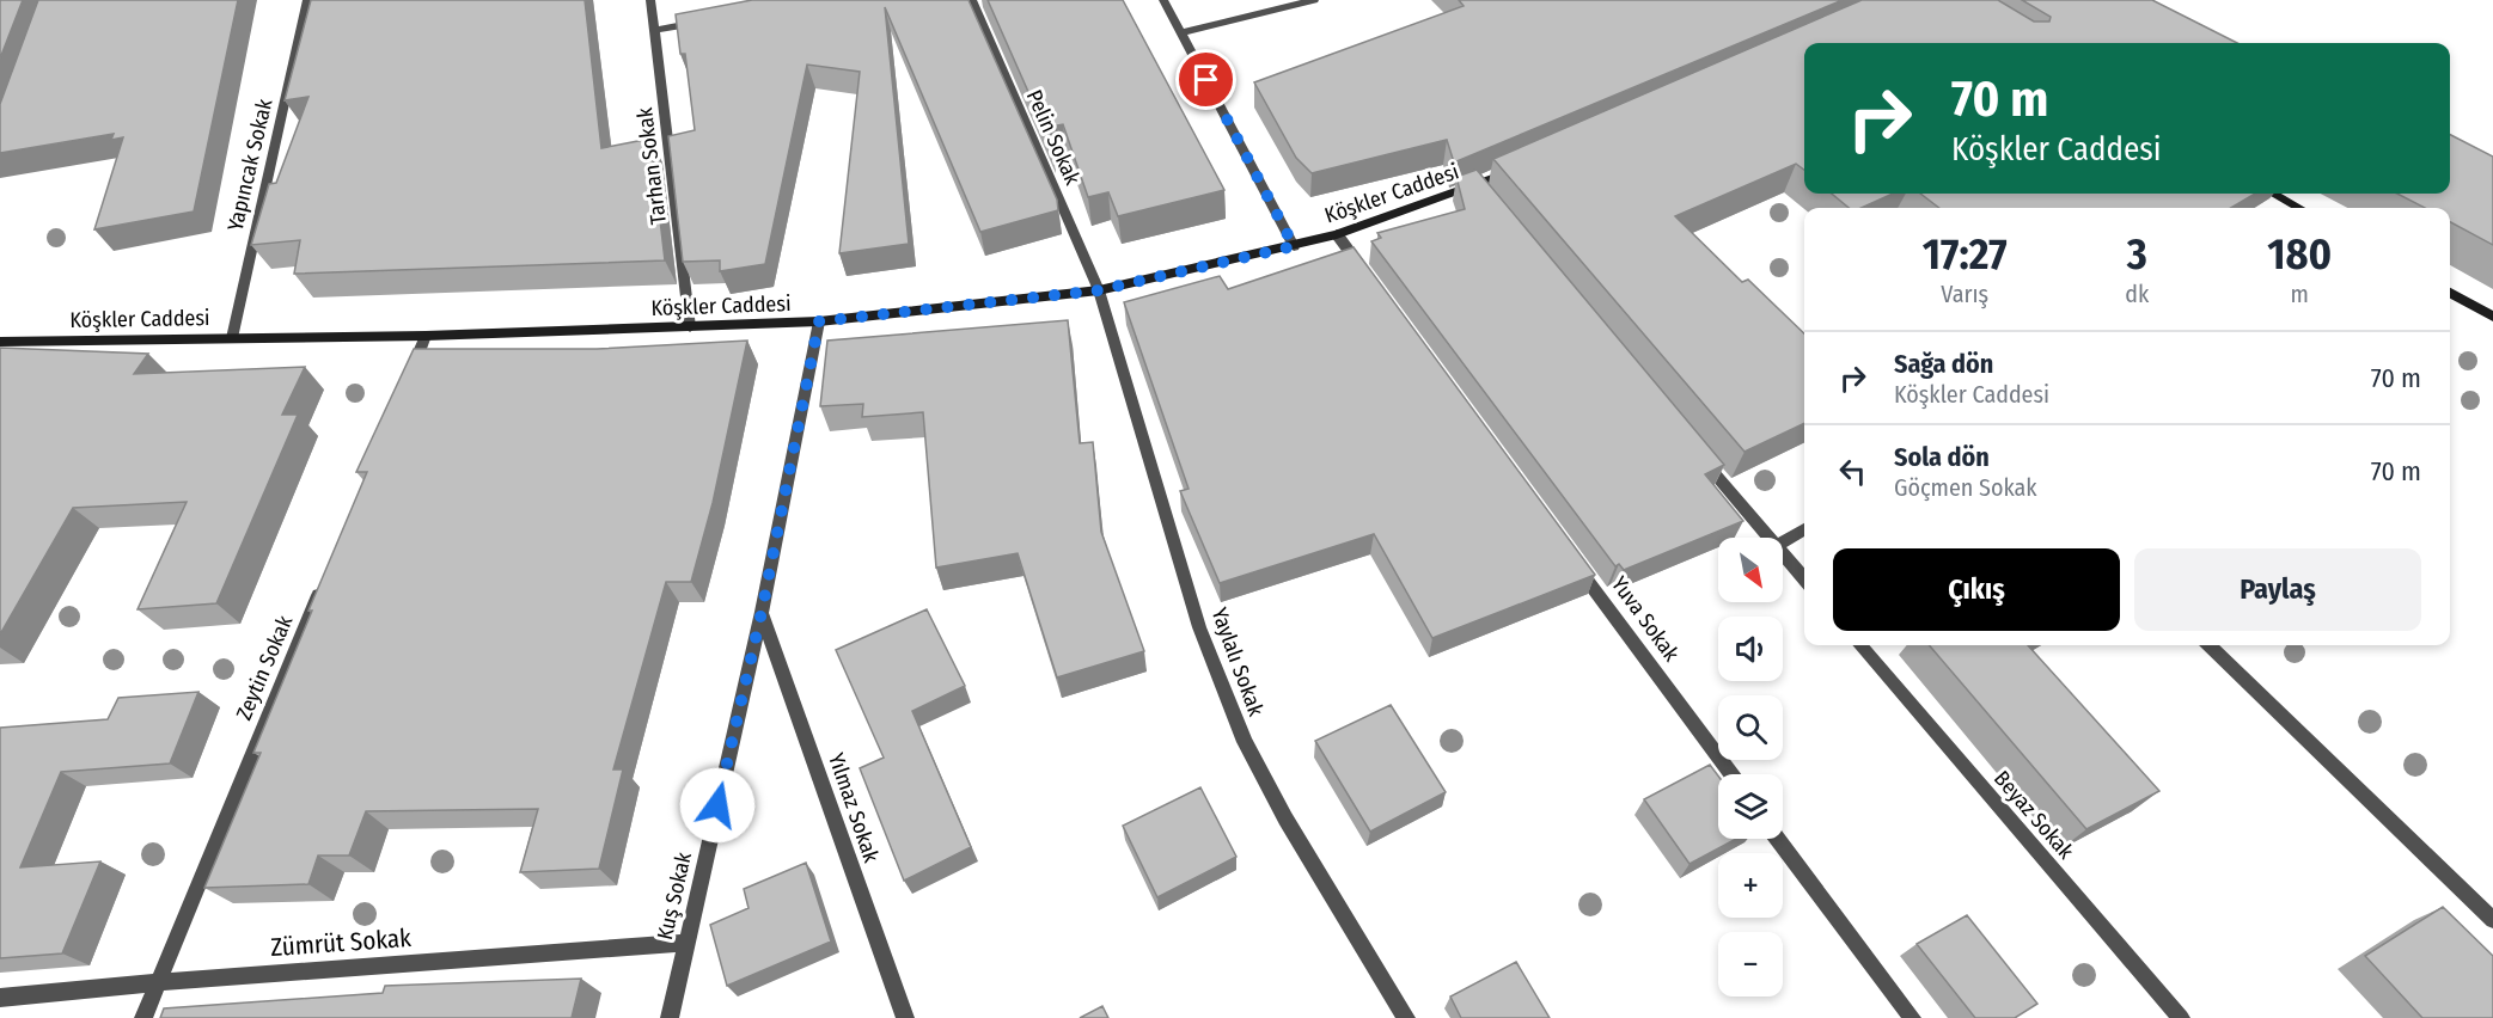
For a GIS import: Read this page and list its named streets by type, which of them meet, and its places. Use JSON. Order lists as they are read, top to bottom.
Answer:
{
  "streets": {
    "main road": ["Köşkler Caddesi"],
    "street": [
      "Pelin Sokak",
      "Yapıncak Sokak",
      "Tarhan Sokak",
      "Yuva Sokak",
      "Yaylalı Sokak",
      "Zeytin Sokak",
      "Yılmaz Sokak",
      "Beyaz Sokak",
      "Kuş Sokak",
      "Zümrüt Sokak"
    ]
  },
  "crossings": [
    ["Pelin Sokak", "Köşkler Caddesi"],
    ["Pelin Sokak", "Yaylalı Sokak"],
    ["Yapıncak Sokak", "Köşkler Caddesi"],
    ["Tarhan Sokak", "Köşkler Caddesi"],
    ["Köşkler Caddesi", "Yaylalı Sokak"],
    ["Köşkler Caddesi", "Kuş Sokak"],
    ["Zeytin Sokak", "Zümrüt Sokak"],
    ["Yılmaz Sokak", "Kuş Sokak"],
    ["Kuş Sokak", "Zümrüt Sokak"]
  ],
  "north": "bottom right",
  "page": {
    "turn": ["70 m", "Köşkler Caddesi"],
    "eta": [
      "17:27",
      "Varış",
      "3",
      "dk",
      "180",
      "m"
    ],
    "list": [
      {
        "name": "Sağa dön",
        "note": "Köşkler Caddesi",
        "value": "70 m"
      },
      {
        "name": "Sola dön",
        "note": "Göçmen Sokak",
        "value": "70 m"
      }
    ],
    "buttons": ["Çıkış", "Paylaş"],
    "map_buttons": ["+", "−"]
  }
}
